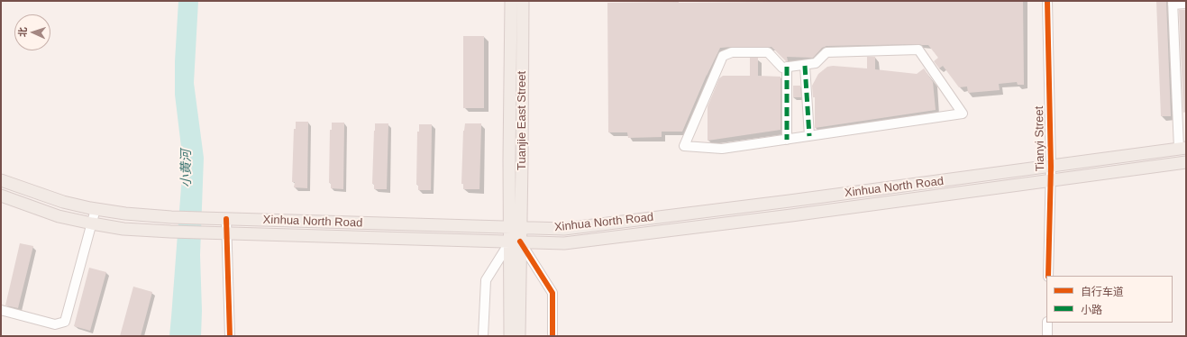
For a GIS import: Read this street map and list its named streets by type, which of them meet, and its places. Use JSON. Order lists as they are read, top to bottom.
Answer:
{
  "streets": {
    "main road": ["Tuanjie East Street", "Xinhua North Road"],
    "street": ["Tianyi Street"]
  },
  "crossings": [
    ["Tuanjie East Street", "Xinhua North Road"],
    ["Tianyi Street", "Xinhua North Road"]
  ],
  "water": ["小黄河"],
  "legend": ["自行车道", "小路"],
  "north": "left"
}
